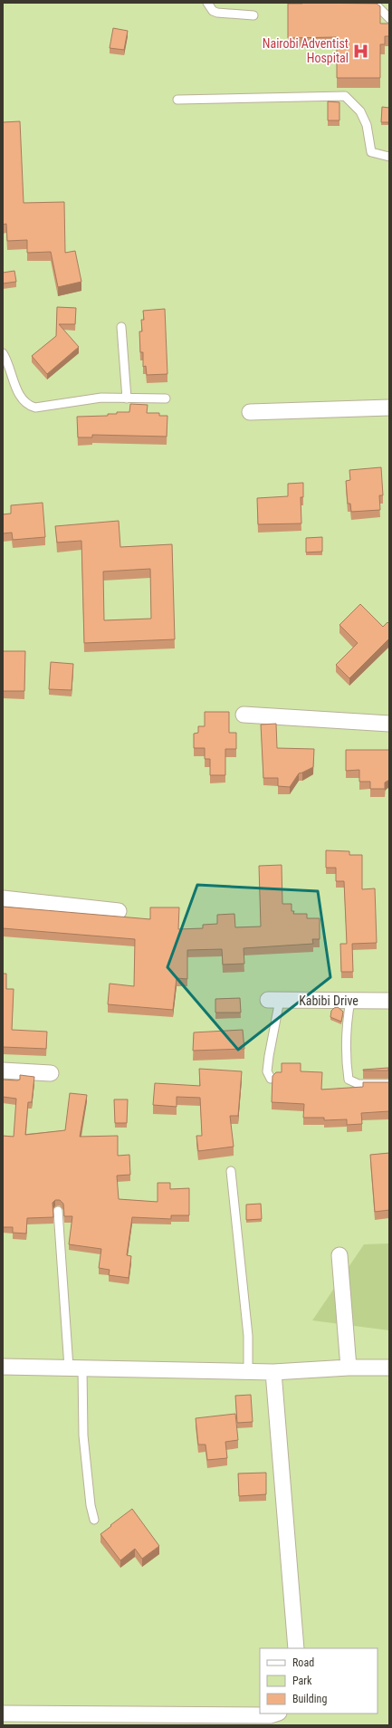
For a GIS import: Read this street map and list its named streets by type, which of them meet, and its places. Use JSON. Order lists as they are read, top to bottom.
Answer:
{
  "streets": {
    "street": ["Kabibi Drive"]
  },
  "places": {
    "hospital": ["Nairobi Adventist Hospital"]
  },
  "legend": ["Road", "Park", "Building"]
}
